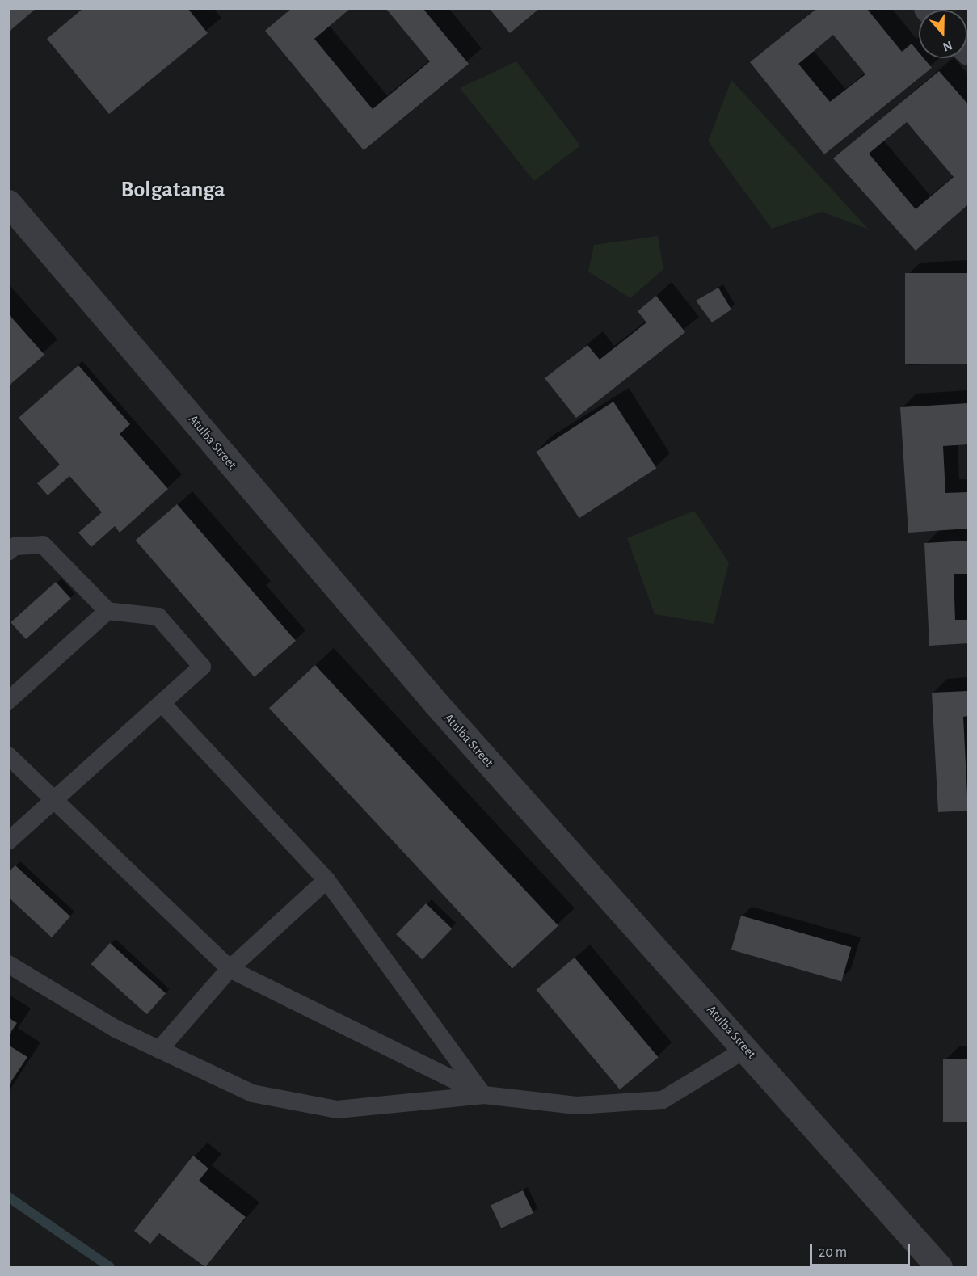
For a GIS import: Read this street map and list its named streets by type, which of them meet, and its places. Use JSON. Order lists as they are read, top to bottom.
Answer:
{
  "streets": {
    "street": ["Atulba Street"]
  },
  "districts": ["Bolgatanga"],
  "scale_bar": "20 m",
  "north": "bottom"
}
